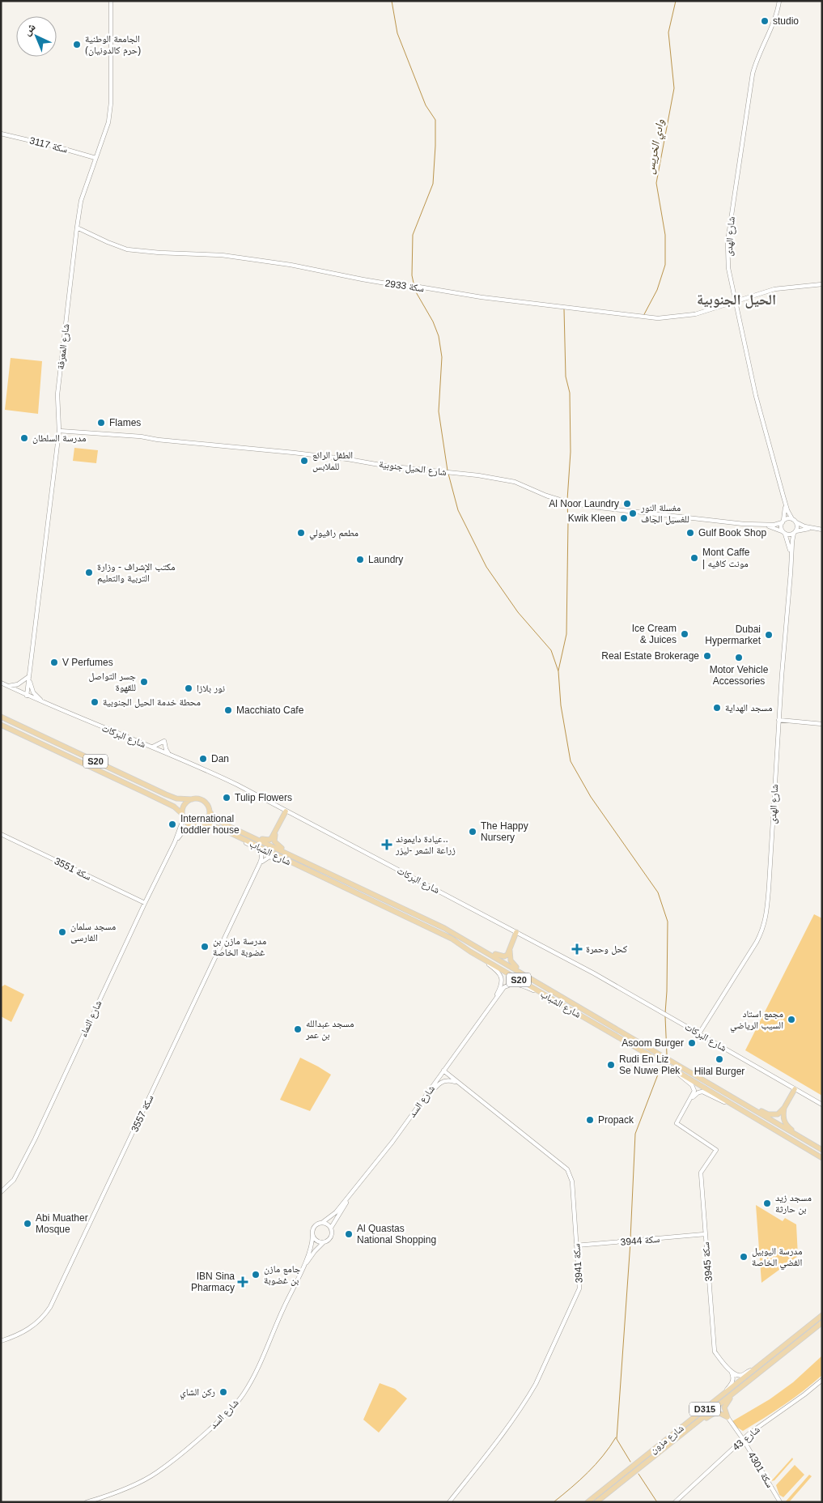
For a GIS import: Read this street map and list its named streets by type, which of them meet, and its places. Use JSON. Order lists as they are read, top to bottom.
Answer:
{
  "streets": {
    "main road": [
      "S20",
      "شارع الشباب",
      "D315",
      "شارع مزون"
    ],
    "street": [
      "سكة 3117",
      "شارع الهدى",
      "سكة 2933",
      "شارع المعرفة",
      "شارع الحيل جنوبية",
      "شارع البركات",
      "سكة 3551",
      "شارع النماء",
      "شارع السد",
      "سكة 3557",
      "سكة 3944",
      "سكة 3945",
      "سكة 3941",
      "شارع 43",
      "سكة 4301"
    ]
  },
  "crossings": [
    ["سكة 3117", "شارع المعرفة"],
    ["شارع الهدى", "سكة 2933"],
    ["شارع الهدى", "شارع البركات"],
    ["سكة 2933", "شارع المعرفة"],
    ["شارع المعرفة", "شارع الحيل جنوبية"],
    ["شارع المعرفة", "شارع البركات"],
    ["S20", "شارع الشباب"],
    ["S20", "شارع النماء"],
    ["شارع الشباب", "شارع النماء"],
    ["سكة 3551", "شارع النماء"],
    ["شارع السد", "سكة 3941"],
    ["سكة 3944", "سكة 3945"],
    ["سكة 3944", "سكة 3941"],
    ["شارع 43", "سكة 4301"]
  ],
  "districts": ["الحيل الجنوبية"],
  "water": ["وادي الخريس"],
  "places": {
    "other": [
      "studio",
      "الجامعة الوطنية (حرم كالدونيان)",
      "Flames",
      "مدرسة السلطان",
      "الطفل الرائع للملابس",
      "Al Noor Laundry",
      "مغسلة النور للغسيل الجاف",
      "Kwik Kleen",
      "مطعم رافيولي",
      "Gulf Book Shop",
      "Mont Caffe | مونت كافيه",
      "Laundry",
      "مكتب الإشراف - وزارة التربية والتعليم",
      "Ice Cream & Juices",
      "Dubai Hypermarket",
      "Real Estate Brokerage",
      "Motor Vehicle Accessories",
      "V Perfumes",
      "جسر التواصل للقهوة",
      "نور بلازا",
      "محطة خدمة الحيل الجنوبية",
      "مسجد الهداية",
      "Macchiato Cafe",
      "Dan",
      "Tulip Flowers",
      "International toddler house",
      "The Happy Nursery",
      "مسجد سلمان الفارسى",
      "مدرسة مازن بن غضوبة الخاصة",
      "مجمع استاد السيب الرياضي",
      "مسجد عبدالله بن عمر",
      "Asoom Burger",
      "Hilal Burger",
      "Rudi En Liz Se Nuwe Plek",
      "Propack",
      "مسجد زيد بن حارثة",
      "Abi Muather Mosque",
      "Al Quastas National Shopping",
      "مدرسة اليوبيل الفضي الخاصة",
      "جامع مازن بن غضوبة",
      "ركن الشاي"
    ],
    "health": ["عيادة دايموند.. زراعة الشعر -ليزر", "كحل وحمرة", "IBN Sina Pharmacy"]
  },
  "north": "top left"
}
